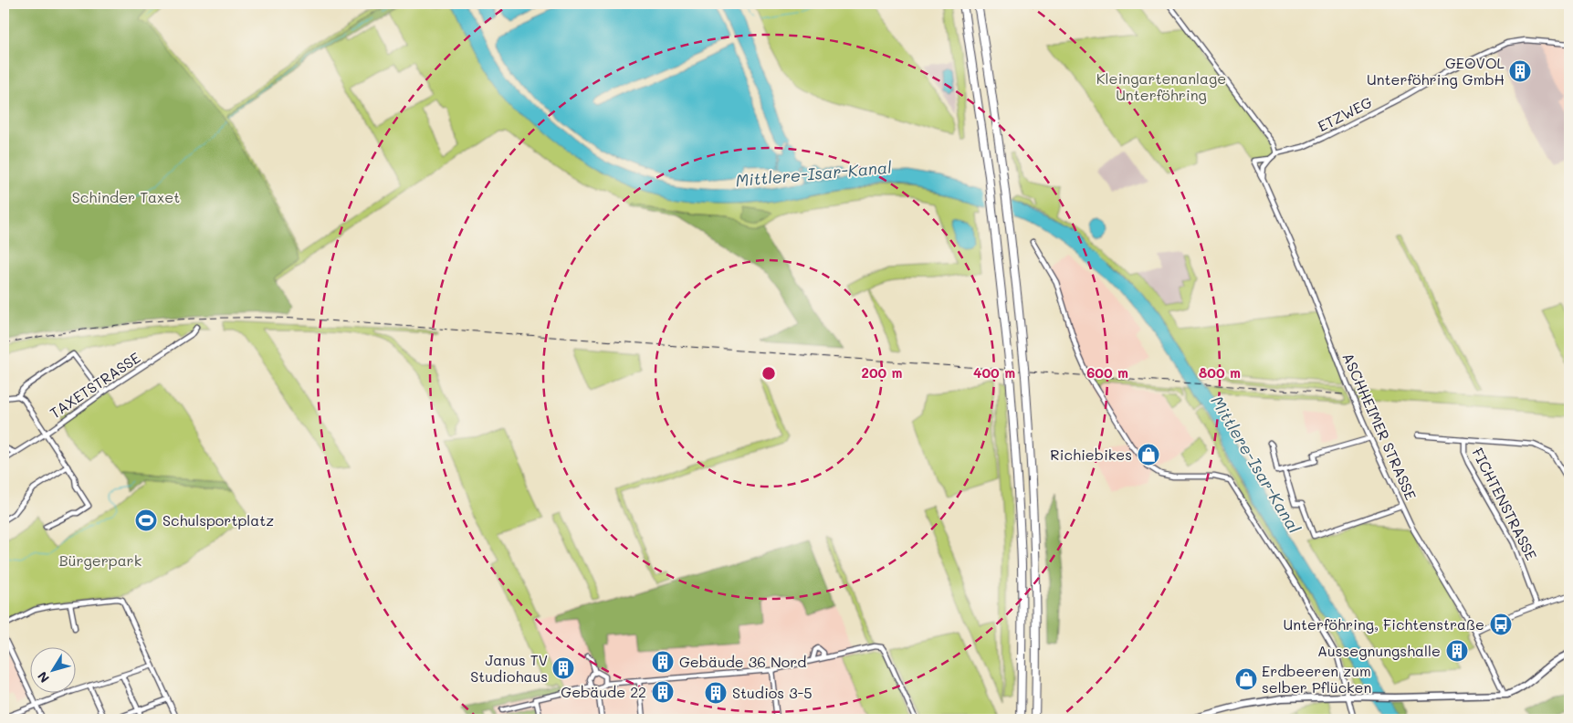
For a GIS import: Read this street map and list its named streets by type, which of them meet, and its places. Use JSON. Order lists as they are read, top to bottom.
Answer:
{
  "streets": {
    "street": [
      "ETZWEG",
      "TAXETSTRASSE",
      "ASCHHEIMER STRASSE",
      "FICHTENSTRASSE"
    ]
  },
  "crossings": [
    ["ETZWEG", "ASCHHEIMER STRASSE"]
  ],
  "water": ["Mittlere-Isar-Kanal"],
  "parks": ["Kleingartenanlage Unterföhring", "Schinder Taxet", "Bürgerpark"],
  "places": {
    "building": [
      "GEOVOL Unterföhring GmbH",
      "Aussegnungshalle",
      "Gebäude 36 Nord",
      "Janus TV Studiohaus",
      "Gebäude 22",
      "Studios 3-5"
    ],
    "shop": ["Richiebikes", "Erdbeeren zum selber Pflücken"],
    "sports": ["Schulsportplatz"],
    "bus stop": ["Unterföhring, Fichtenstraße"]
  },
  "north": "bottom left",
  "rings": [
    "200 m",
    "400 m",
    "600 m",
    "800 m"
  ]
}
